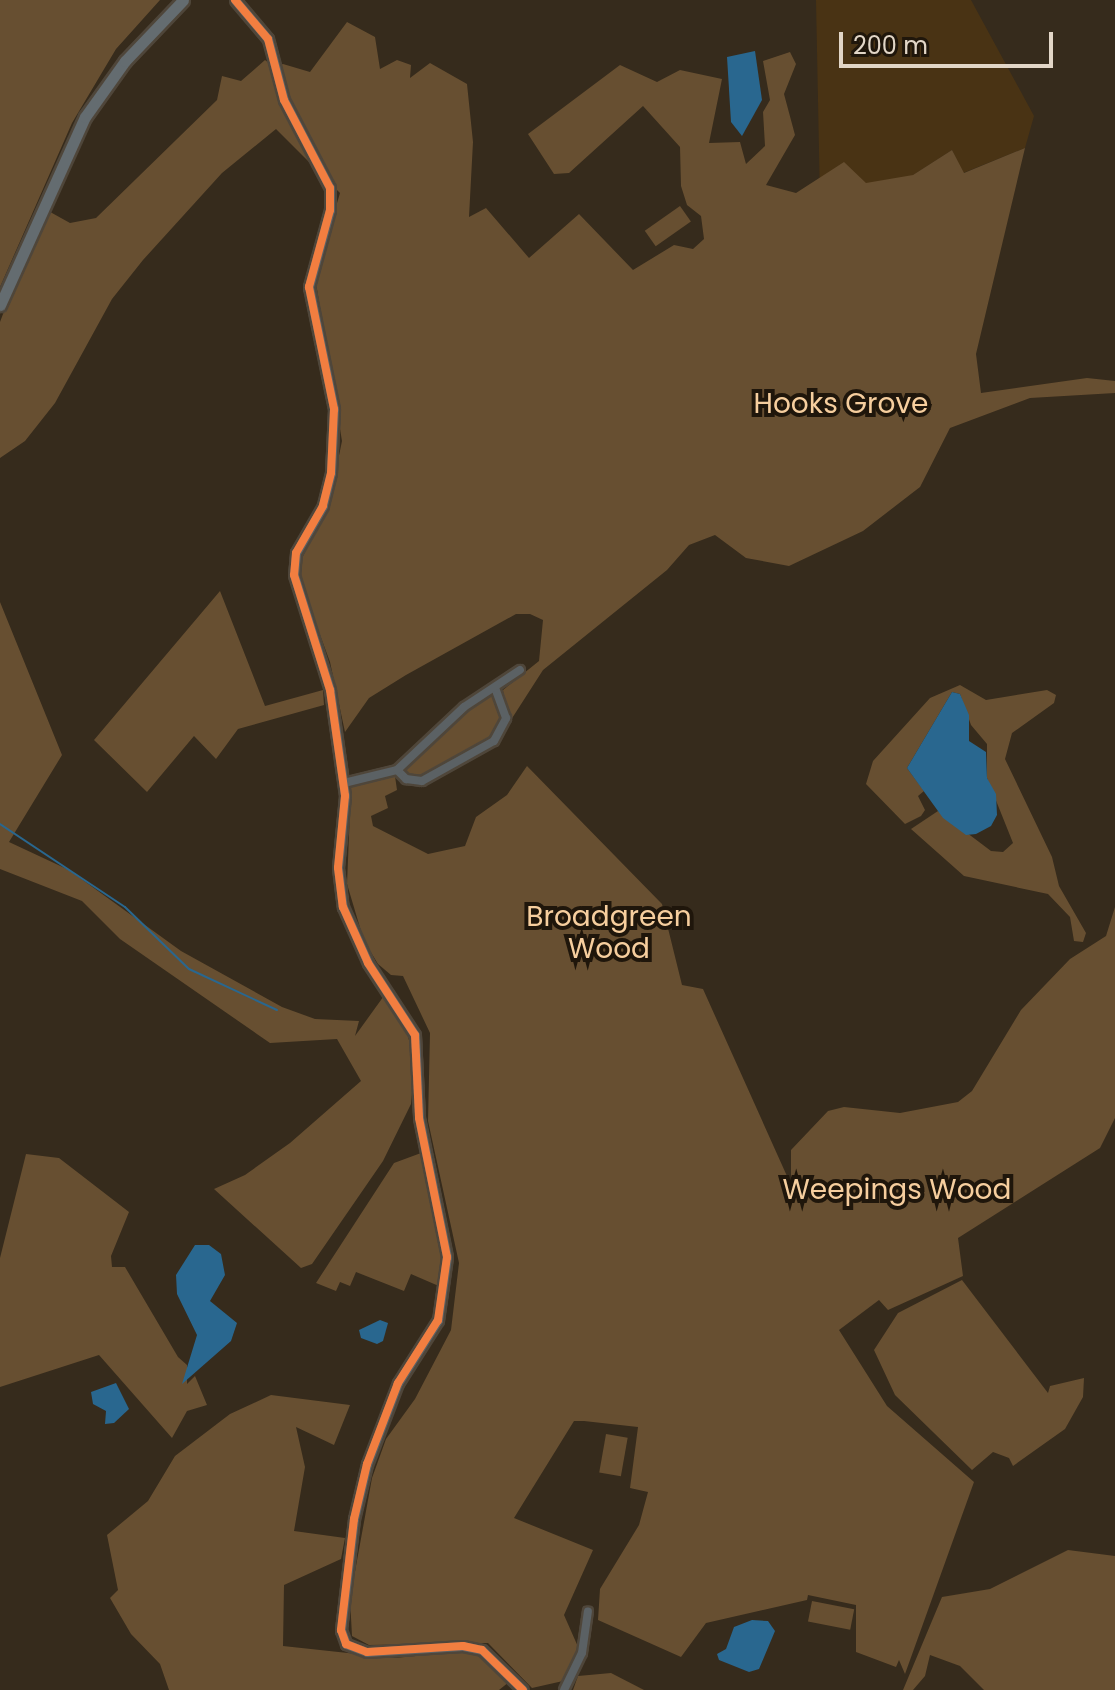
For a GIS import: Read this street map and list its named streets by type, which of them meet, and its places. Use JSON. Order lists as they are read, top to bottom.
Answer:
{
  "parks": ["Hooks Grove", "Broadgreen Wood", "Weepings Wood"],
  "scale_bar": "200 m"
}
